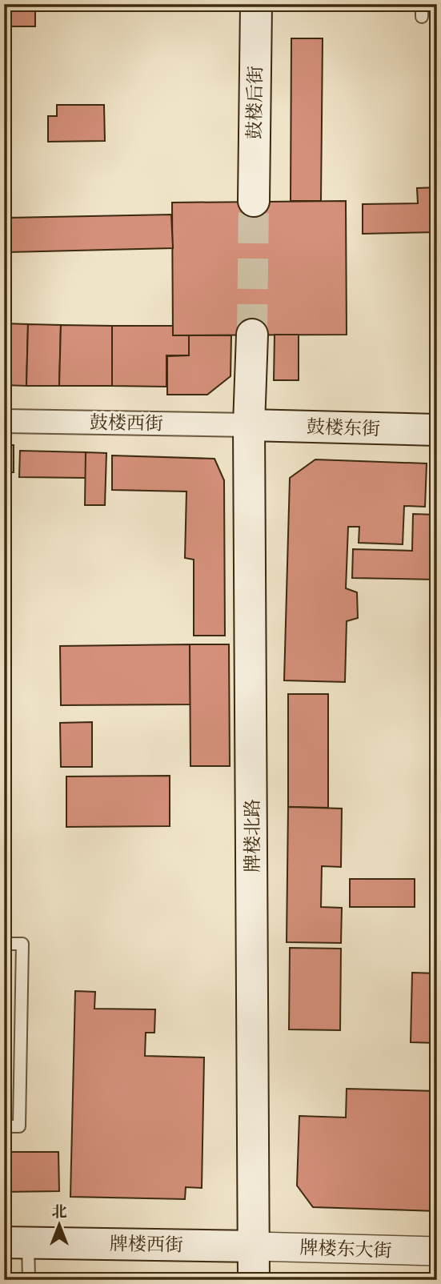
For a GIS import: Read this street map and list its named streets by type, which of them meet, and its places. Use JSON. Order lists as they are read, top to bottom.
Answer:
{
  "streets": {
    "main road": [
      "鼓楼后街",
      "鼓楼东街",
      "牌楼北路",
      "牌楼西街"
    ],
    "street": ["鼓楼西街", "牌楼东大街"]
  },
  "crossings": [
    ["鼓楼西街", "鼓楼东街"],
    ["鼓楼西街", "牌楼北路"],
    ["鼓楼东街", "牌楼北路"],
    ["牌楼北路", "牌楼西街"],
    ["牌楼北路", "牌楼东大街"],
    ["牌楼西街", "牌楼东大街"]
  ],
  "north": "top"
}
